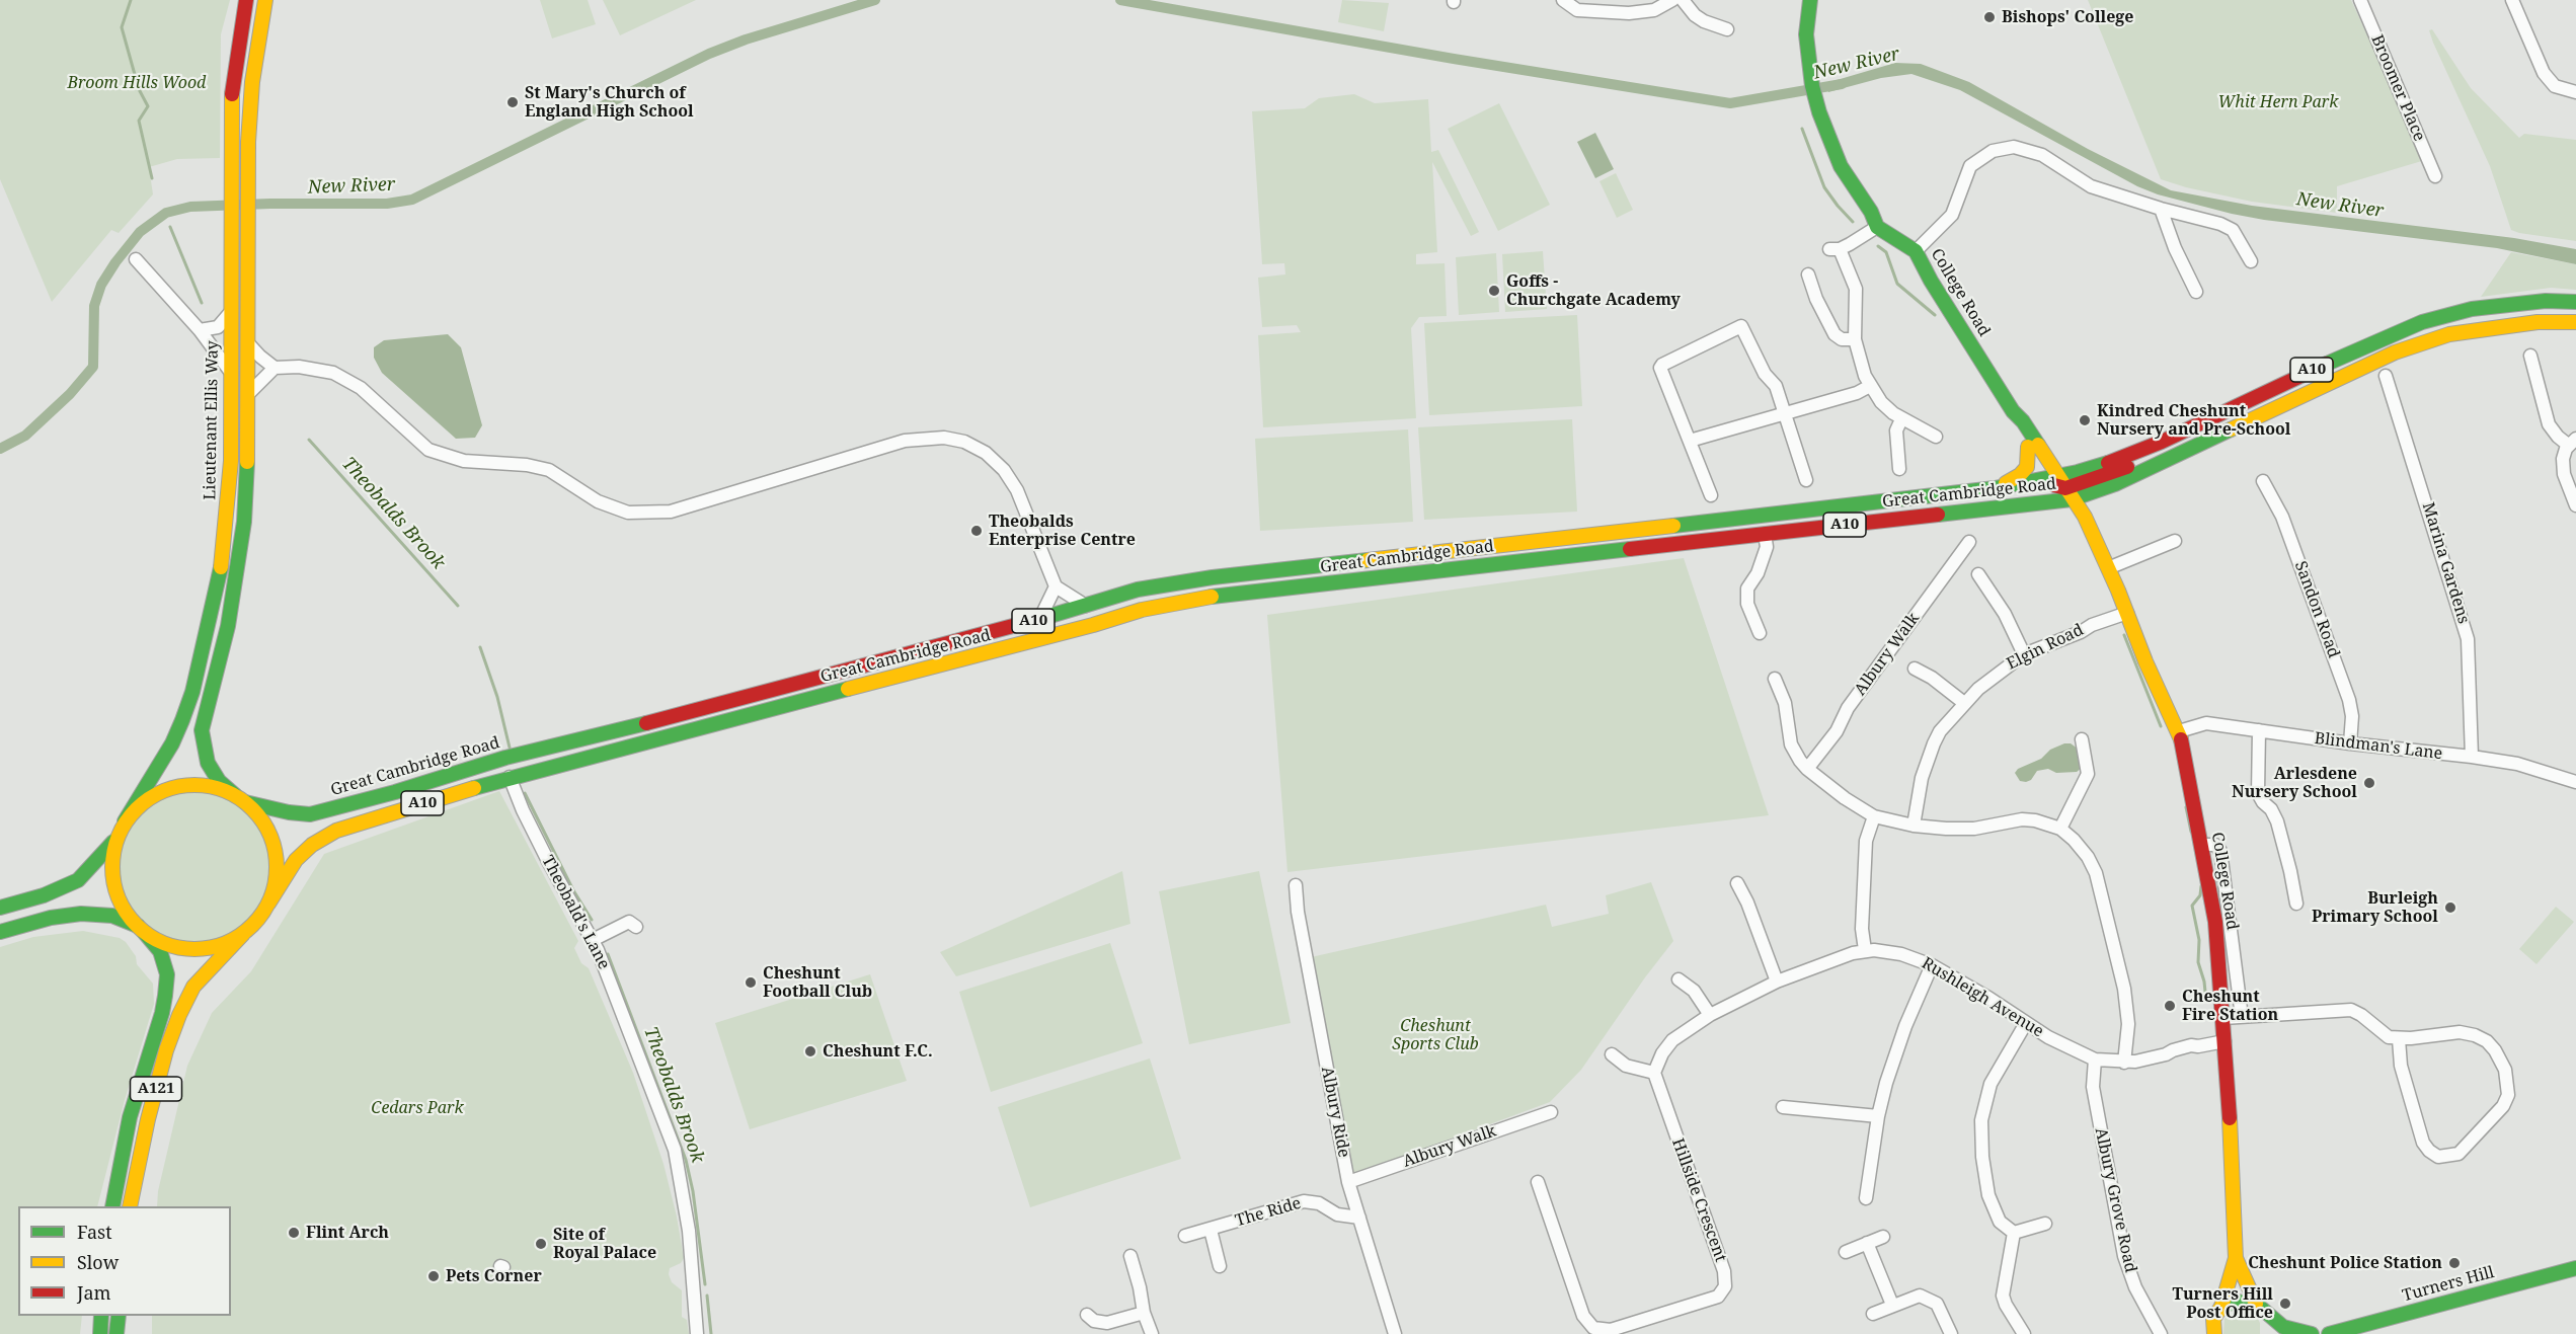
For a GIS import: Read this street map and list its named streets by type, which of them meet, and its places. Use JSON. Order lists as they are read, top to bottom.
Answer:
{
  "streets": {
    "main road": [
      "College Road",
      "A10",
      "Lieutenant Ellis Way",
      "Great Cambridge Road",
      "A121",
      "Turners Hill"
    ],
    "street": [
      "Broomer Place",
      "Marina Gardens",
      "Sandon Road",
      "Elgin Road",
      "Albury Walk",
      "Blindman's Lane",
      "Theobald's Lane",
      "Rushleigh Avenue",
      "Albury Ride",
      "Hillside Crescent",
      "Albury Grove Road",
      "The Ride"
    ]
  },
  "crossings": [
    ["College Road", "Great Cambridge Road"],
    ["College Road", "Elgin Road"],
    ["College Road", "Blindman's Lane"],
    ["College Road", "Rushleigh Avenue"],
    ["Lieutenant Ellis Way", "Great Cambridge Road"],
    ["Lieutenant Ellis Way", "A121"],
    ["Great Cambridge Road", "Theobald's Lane"],
    ["Great Cambridge Road", "A121"],
    ["Marina Gardens", "Blindman's Lane"],
    ["Sandon Road", "Blindman's Lane"],
    ["Albury Walk", "Albury Ride"],
    ["Rushleigh Avenue", "Hillside Crescent"],
    ["Rushleigh Avenue", "Albury Grove Road"],
    ["Albury Ride", "The Ride"]
  ],
  "water": ["New River", "Theobalds Brook"],
  "parks": [
    "Broom Hills Wood",
    "Whit Hern Park",
    "Cheshunt Sports Club",
    "Cedars Park"
  ],
  "places": [
    "Bishops' College",
    "St Mary's Church of England High School",
    "Goffs - Churchgate Academy",
    "Kindred Cheshunt Nursery and Pre-School",
    "Theobalds Enterprise Centre",
    "Arlesdene Nursery School",
    "Burleigh Primary School",
    "Cheshunt Football Club",
    "Cheshunt Fire Station",
    "Cheshunt F.C.",
    "Flint Arch",
    "Site of Royal Palace",
    "Cheshunt Police Station",
    "Pets Corner",
    "Turners Hill Post Office"
  ],
  "legend": ["Fast", "Slow", "Jam"]
}
